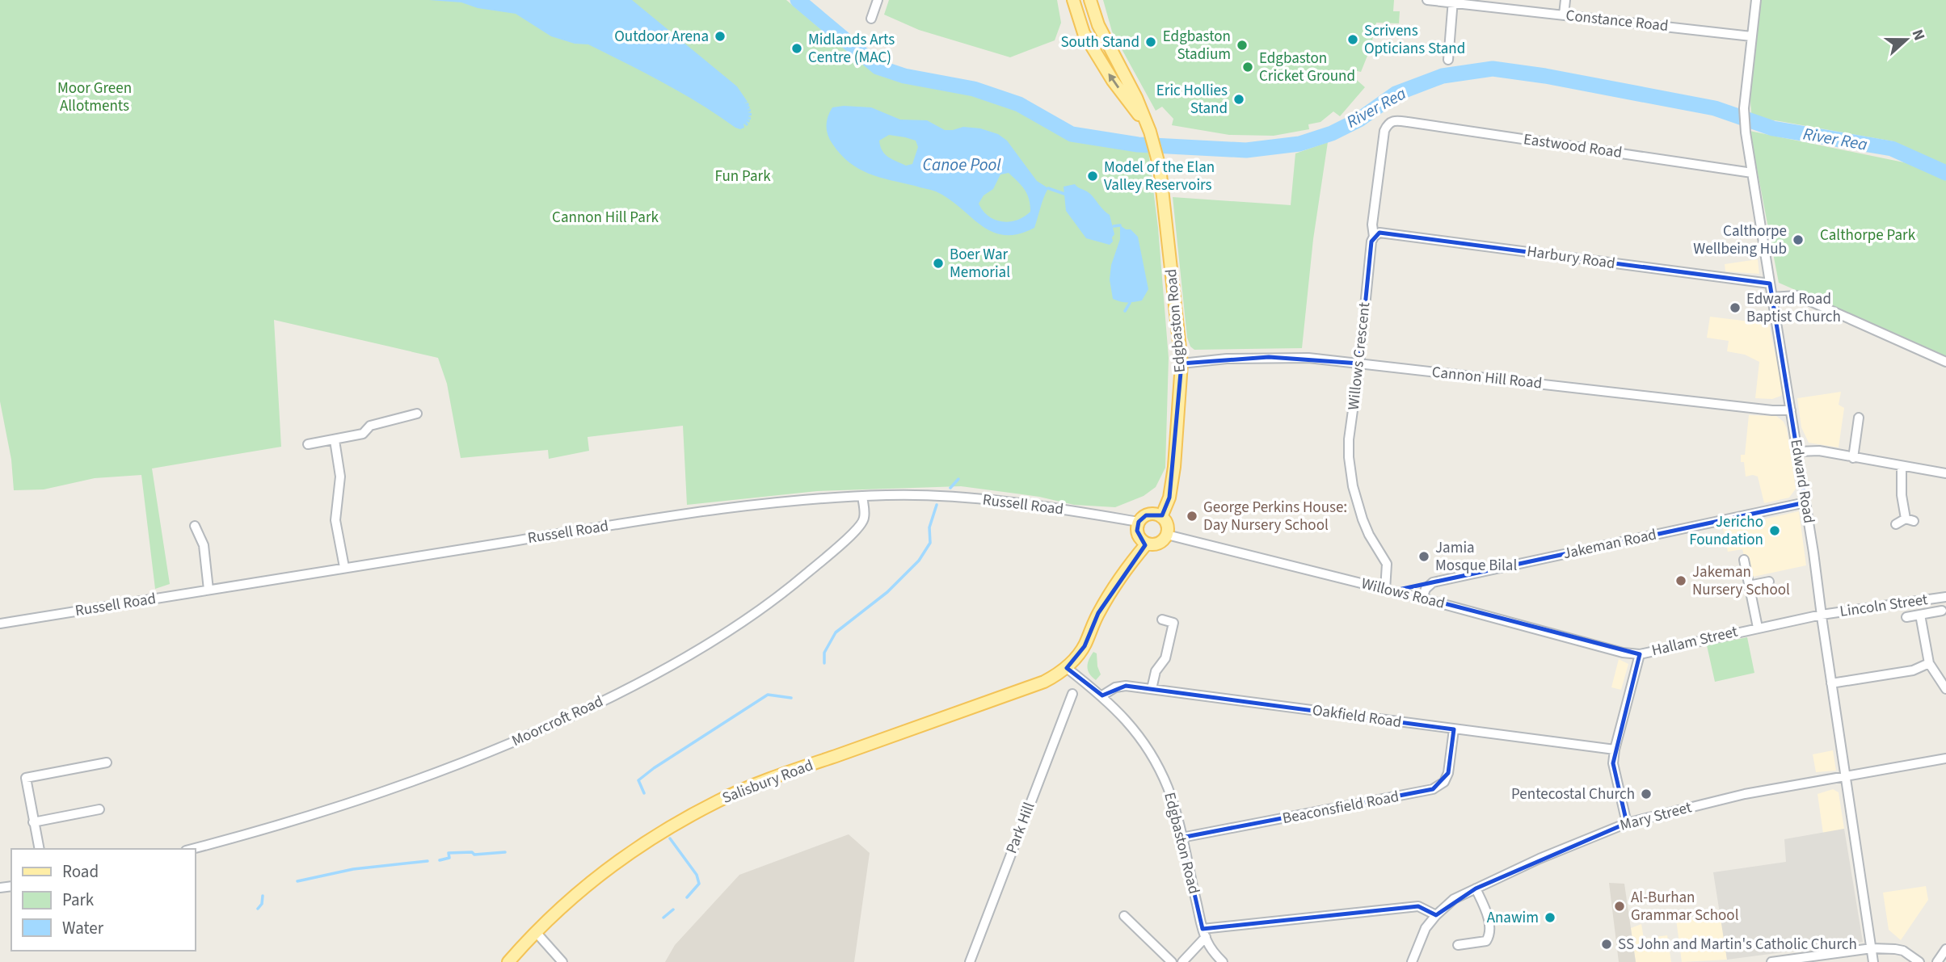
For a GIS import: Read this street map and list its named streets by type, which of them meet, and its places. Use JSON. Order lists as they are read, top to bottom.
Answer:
{
  "streets": {
    "main road": ["Edgbaston Road", "Salisbury Road"],
    "street": [
      "Constance Road",
      "Eastwood Road",
      "Harbury Road",
      "Willows Crescent",
      "Cannon Hill Road",
      "Edward Road",
      "Russell Road",
      "Jakeman Road",
      "Willows Road",
      "Lincoln Street",
      "Hallam Street",
      "Oakfield Road",
      "Moorcroft Road",
      "Beaconsfield Road",
      "Mary Street",
      "Park Hill"
    ]
  },
  "crossings": [
    ["Constance Road", "Edward Road"],
    ["Eastwood Road", "Willows Crescent"],
    ["Eastwood Road", "Edward Road"],
    ["Harbury Road", "Willows Crescent"],
    ["Harbury Road", "Edward Road"],
    ["Edgbaston Road", "Cannon Hill Road"],
    ["Edgbaston Road", "Russell Road"],
    ["Edgbaston Road", "Willows Road"],
    ["Edgbaston Road", "Oakfield Road"],
    ["Edgbaston Road", "Salisbury Road"],
    ["Edgbaston Road", "Beaconsfield Road"],
    ["Willows Crescent", "Cannon Hill Road"],
    ["Willows Crescent", "Willows Road"],
    ["Cannon Hill Road", "Edward Road"],
    ["Edward Road", "Jakeman Road"],
    ["Edward Road", "Lincoln Street"],
    ["Edward Road", "Hallam Street"],
    ["Edward Road", "Mary Street"],
    ["Russell Road", "Willows Road"],
    ["Russell Road", "Moorcroft Road"],
    ["Jakeman Road", "Willows Road"],
    ["Willows Road", "Hallam Street"],
    ["Lincoln Street", "Hallam Street"],
    ["Hallam Street", "Oakfield Road"],
    ["Hallam Street", "Mary Street"],
    ["Oakfield Road", "Beaconsfield Road"]
  ],
  "water": ["River Rea", "Canoe Pool"],
  "parks": [
    "Moor Green Allotments",
    "Fun Park",
    "Cannon Hill Park",
    "Calthorpe Park"
  ],
  "places": [
    "Outdoor Arena",
    "Scrivens Opticians Stand",
    "South Stand",
    "Edgbaston Stadium",
    "Midlands Arts Centre (MAC)",
    "Edgbaston Cricket Ground",
    "Eric Hollies Stand",
    "Model of the Elan Valley Reservoirs",
    "Calthorpe Wellbeing Hub",
    "Boer War Memorial",
    "Edward Road Baptist Church",
    "George Perkins House: Day Nursery School",
    "Jericho Foundation",
    "Jamia Mosque Bilal",
    "Jakeman Nursery School",
    "Pentecostal Church",
    "Al-Burhan Grammar School",
    "Anawim",
    "SS John and Martin's Catholic Church"
  ],
  "legend": ["Road", "Park", "Water"],
  "north": "right"
}
